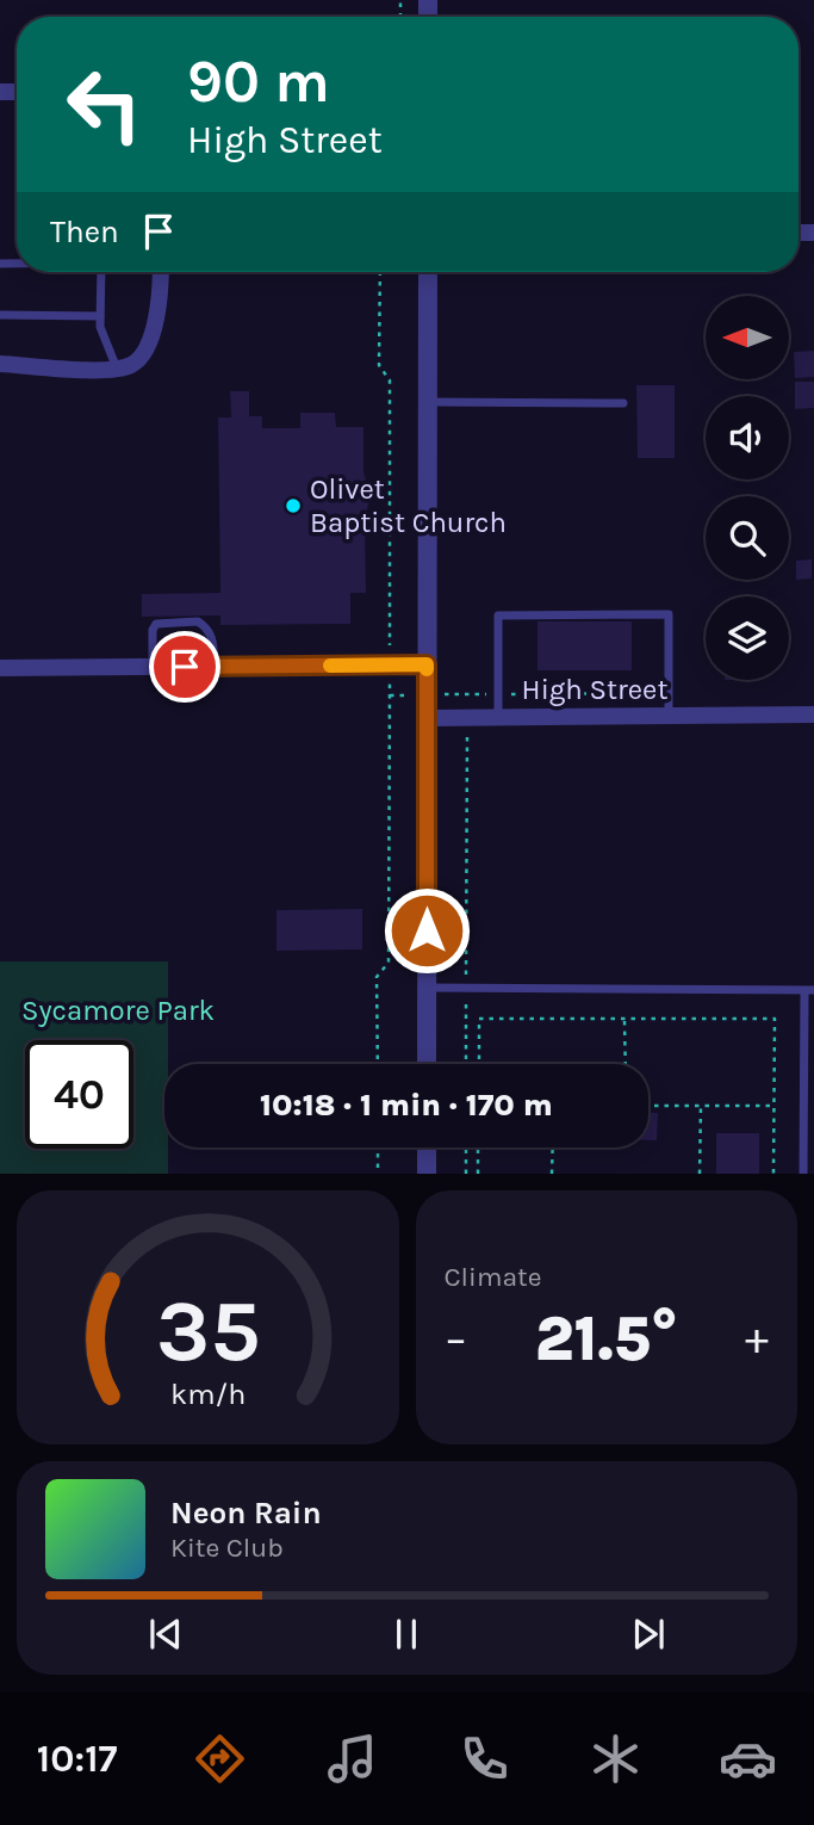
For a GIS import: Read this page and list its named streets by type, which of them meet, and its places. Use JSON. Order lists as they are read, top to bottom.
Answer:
{
  "streets": {
    "street": ["High Street"]
  },
  "parks": ["Sycamore Park"],
  "places": ["Olivet Baptist Church"],
  "north": "left",
  "page": {
    "turn": ["90 m", "High Street"],
    "then": "Then",
    "limit": "40",
    "trip": "10:18 · 1 min · 170 m",
    "tile": "Climate",
    "heat": ["−", "21.5°", "+"],
    "song": ["Neon Rain", "Kite Club"],
    "tabs": "10:17",
    "gauge": ["35", "km/h"]
  }
}
